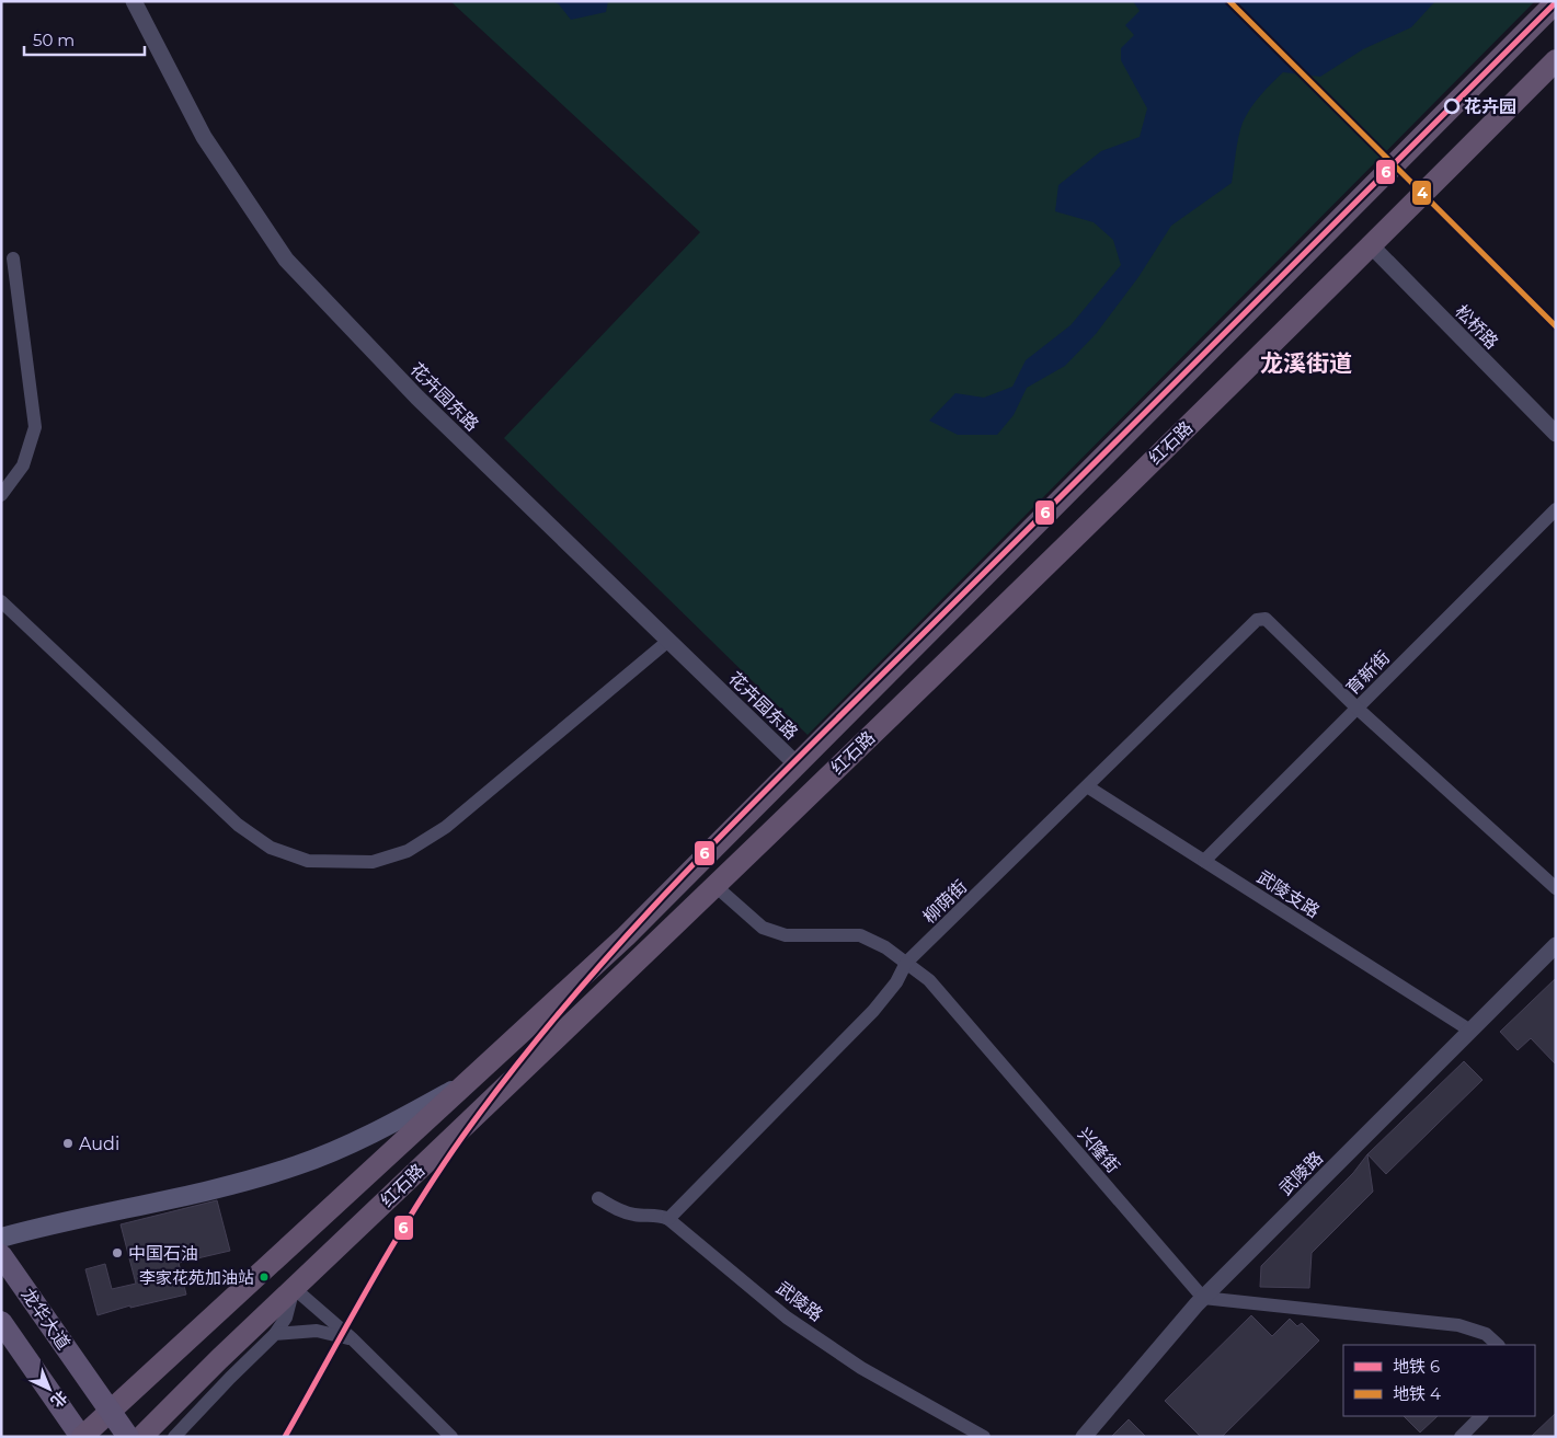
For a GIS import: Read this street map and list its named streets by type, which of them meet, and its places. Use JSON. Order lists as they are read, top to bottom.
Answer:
{
  "streets": {
    "highway": ["红石路"],
    "main road": ["龙华大道"],
    "street": [
      "松桥路",
      "花卉园东路",
      "育新街",
      "武陵支路",
      "柳荫街",
      "兴隆街",
      "武陵路"
    ]
  },
  "crossings": [
    ["松桥路", "红石路"],
    ["花卉园东路", "红石路"],
    ["红石路", "兴隆街"],
    ["育新街", "武陵支路"],
    ["育新街", "柳荫街"],
    ["武陵支路", "柳荫街"],
    ["武陵支路", "武陵路"],
    ["柳荫街", "兴隆街"],
    ["柳荫街", "武陵路"],
    ["兴隆街", "武陵路"]
  ],
  "districts": ["龙溪街道"],
  "places": [
    "花卉园",
    "Audi",
    "中国石油",
    "李家花苑加油站"
  ],
  "lines": ["metro line 4", "metro line 6"],
  "legend": ["地铁 6", "地铁 4"],
  "scale_bar": "50 m",
  "north": "bottom right"
}
